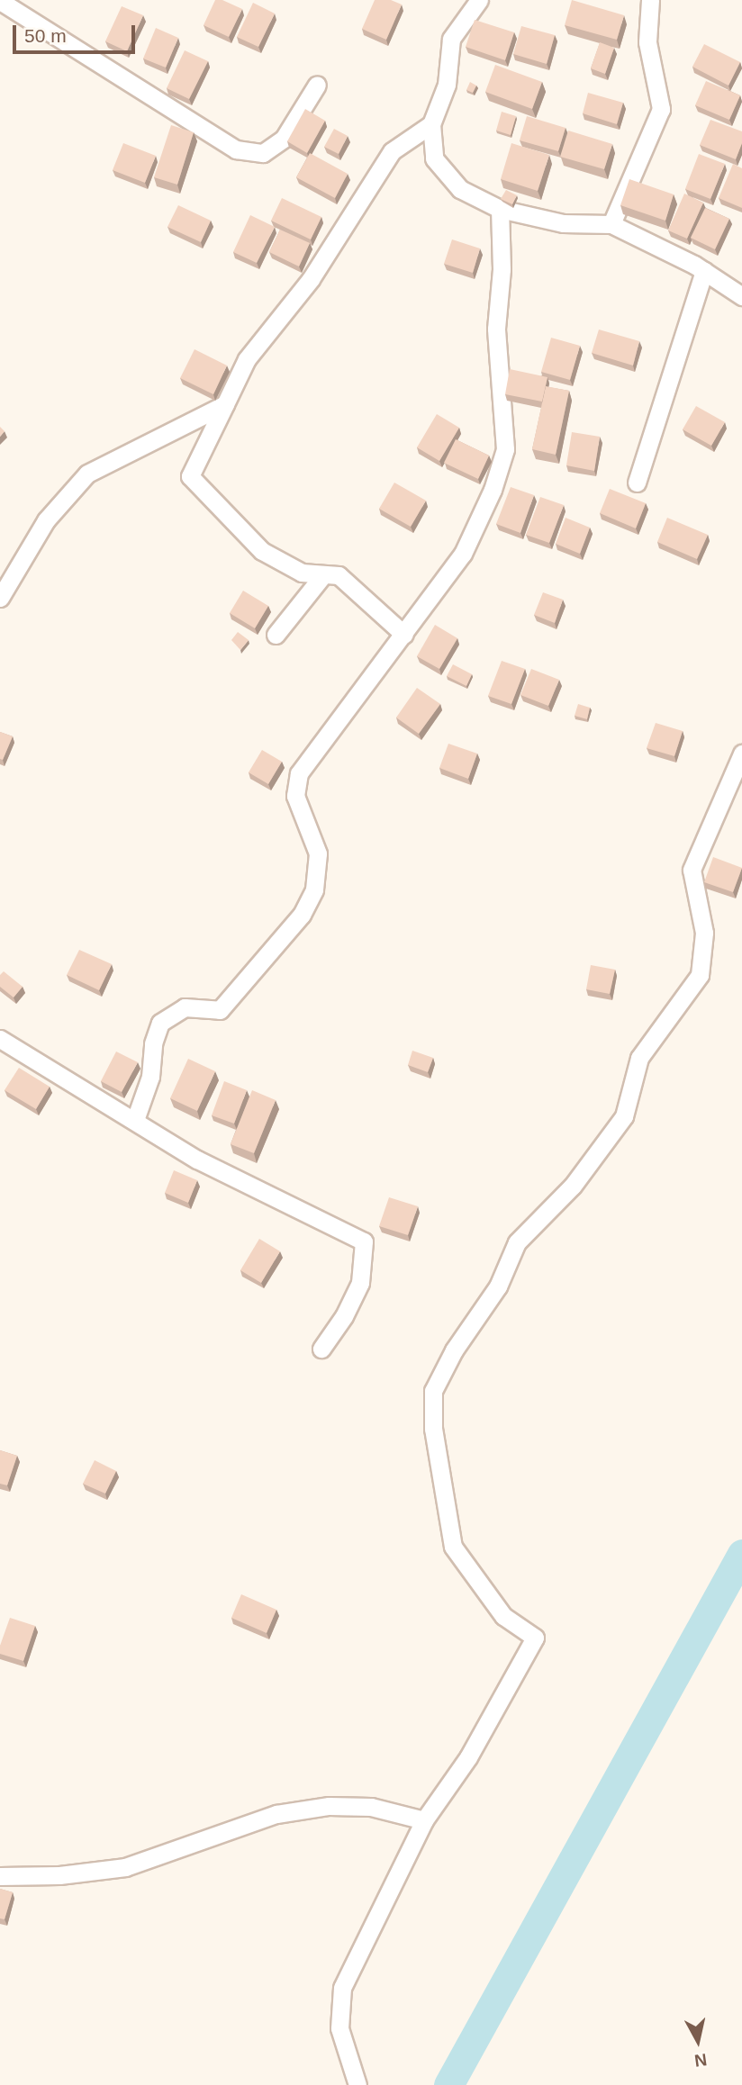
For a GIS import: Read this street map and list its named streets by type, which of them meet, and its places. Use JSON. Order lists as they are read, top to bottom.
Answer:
{
  "scale_bar": "50 m",
  "north": "bottom"
}
